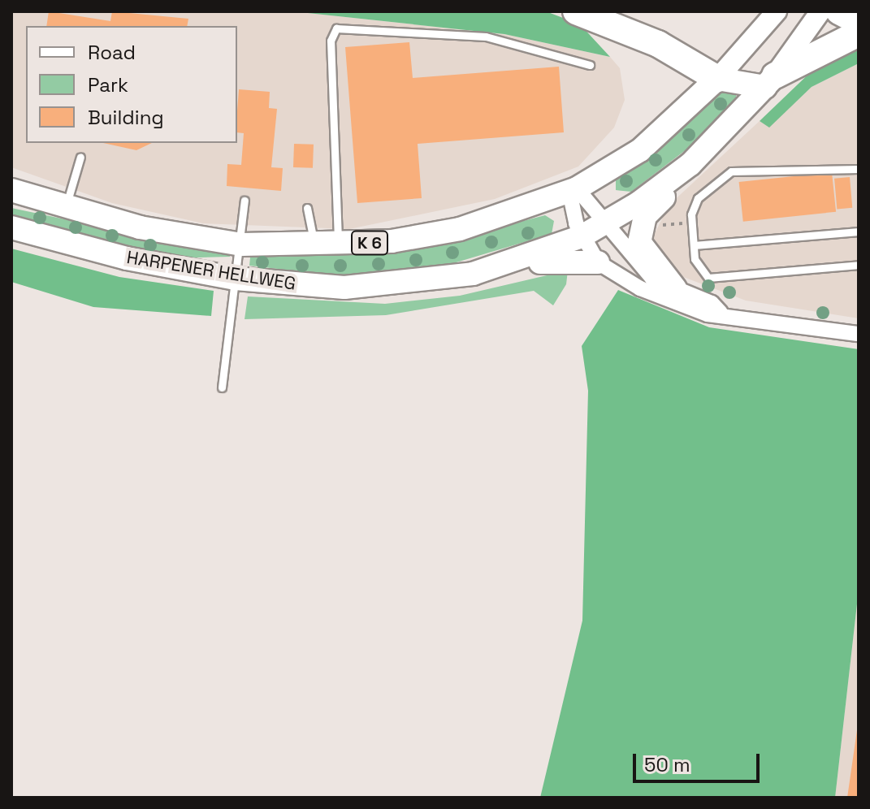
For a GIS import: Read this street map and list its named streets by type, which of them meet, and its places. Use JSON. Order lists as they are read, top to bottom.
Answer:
{
  "streets": {
    "main road": ["K 6", "HARPENER HELLWEG"]
  },
  "legend": ["Road", "Park", "Building"],
  "scale_bar": "50 m"
}
